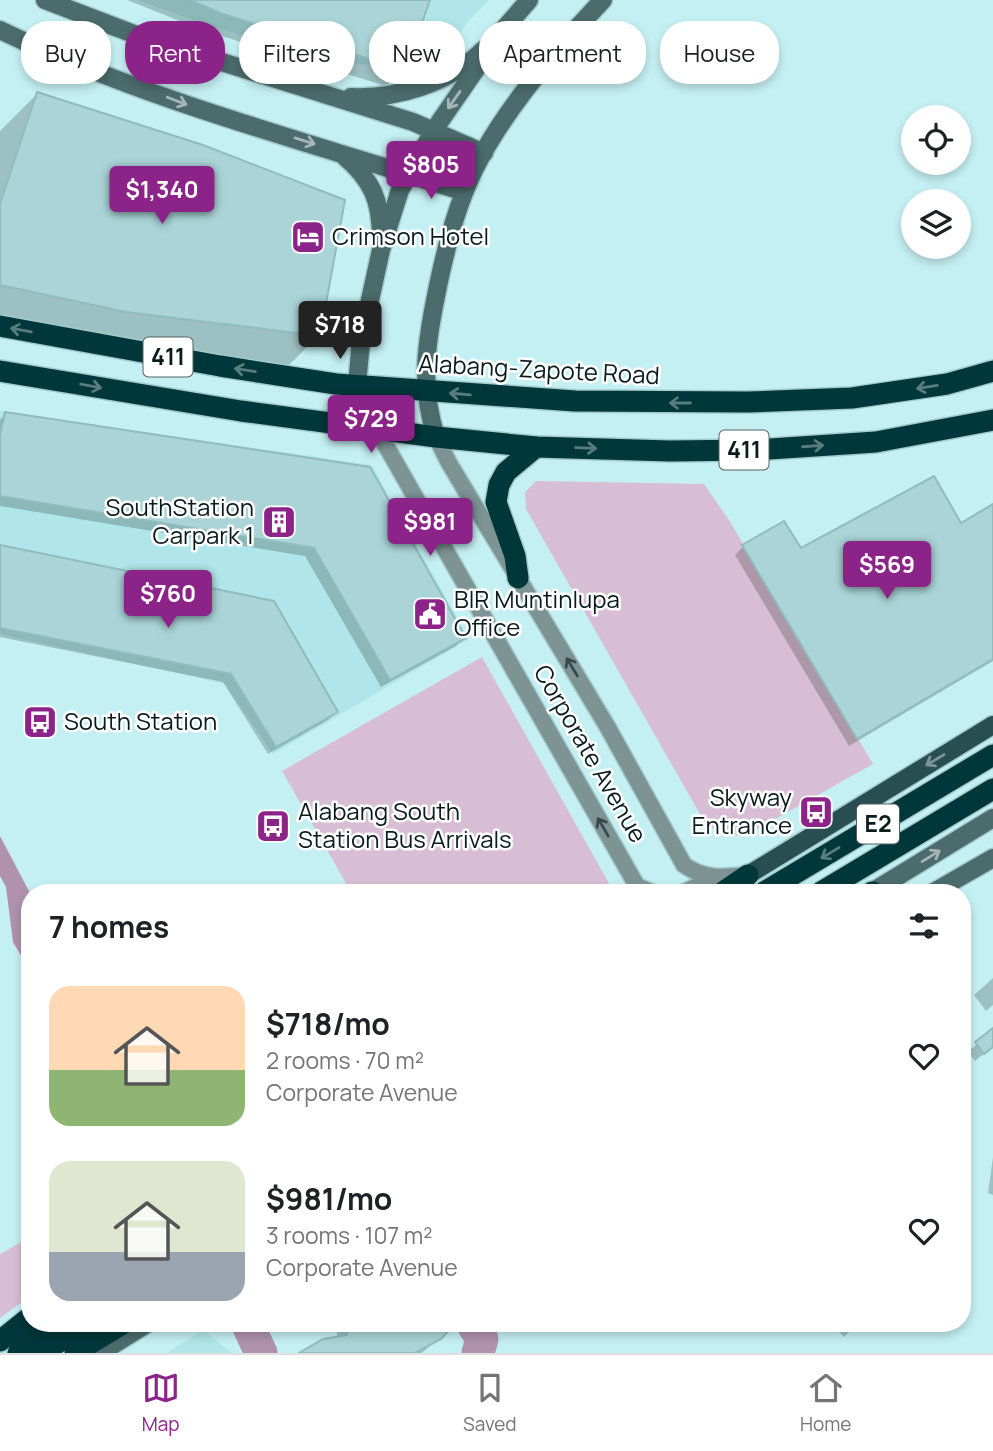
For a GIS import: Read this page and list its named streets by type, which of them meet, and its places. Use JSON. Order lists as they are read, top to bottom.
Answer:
{
  "streets": {
    "highway": ["411", "Alabang-Zapote Road", "E2"],
    "main road": ["Corporate Avenue"]
  },
  "crossings": [
    ["411", "Corporate Avenue"],
    ["Alabang-Zapote Road", "Corporate Avenue"]
  ],
  "one_way": ["Corporate Avenue"],
  "places": {
    "hotel": ["Crimson Hotel"],
    "building": ["SouthStation Carpark 1"],
    "public building": ["BIR Muntinlupa Office"],
    "bus stop": ["South Station", "Skyway Entrance", "Alabang South Station Bus Arrivals"]
  },
  "page": {
    "chip": [
      "Buy",
      "Rent",
      "Filters",
      "New",
      "Apartment",
      "House"
    ],
    "price": [
      "$805",
      "$1,340",
      "$718",
      "$729",
      "$981",
      "$569",
      "$760"
    ],
    "heading": "7 homes",
    "list": [
      {
        "name": "$718/mo",
        "note": "2 rooms · 70 m² · Corporate Avenue"
      },
      {
        "name": "$981/mo",
        "note": "3 rooms · 107 m² · Corporate Avenue"
      }
    ],
    "tabs": ["Map", "Saved", "Home"]
  }
}
